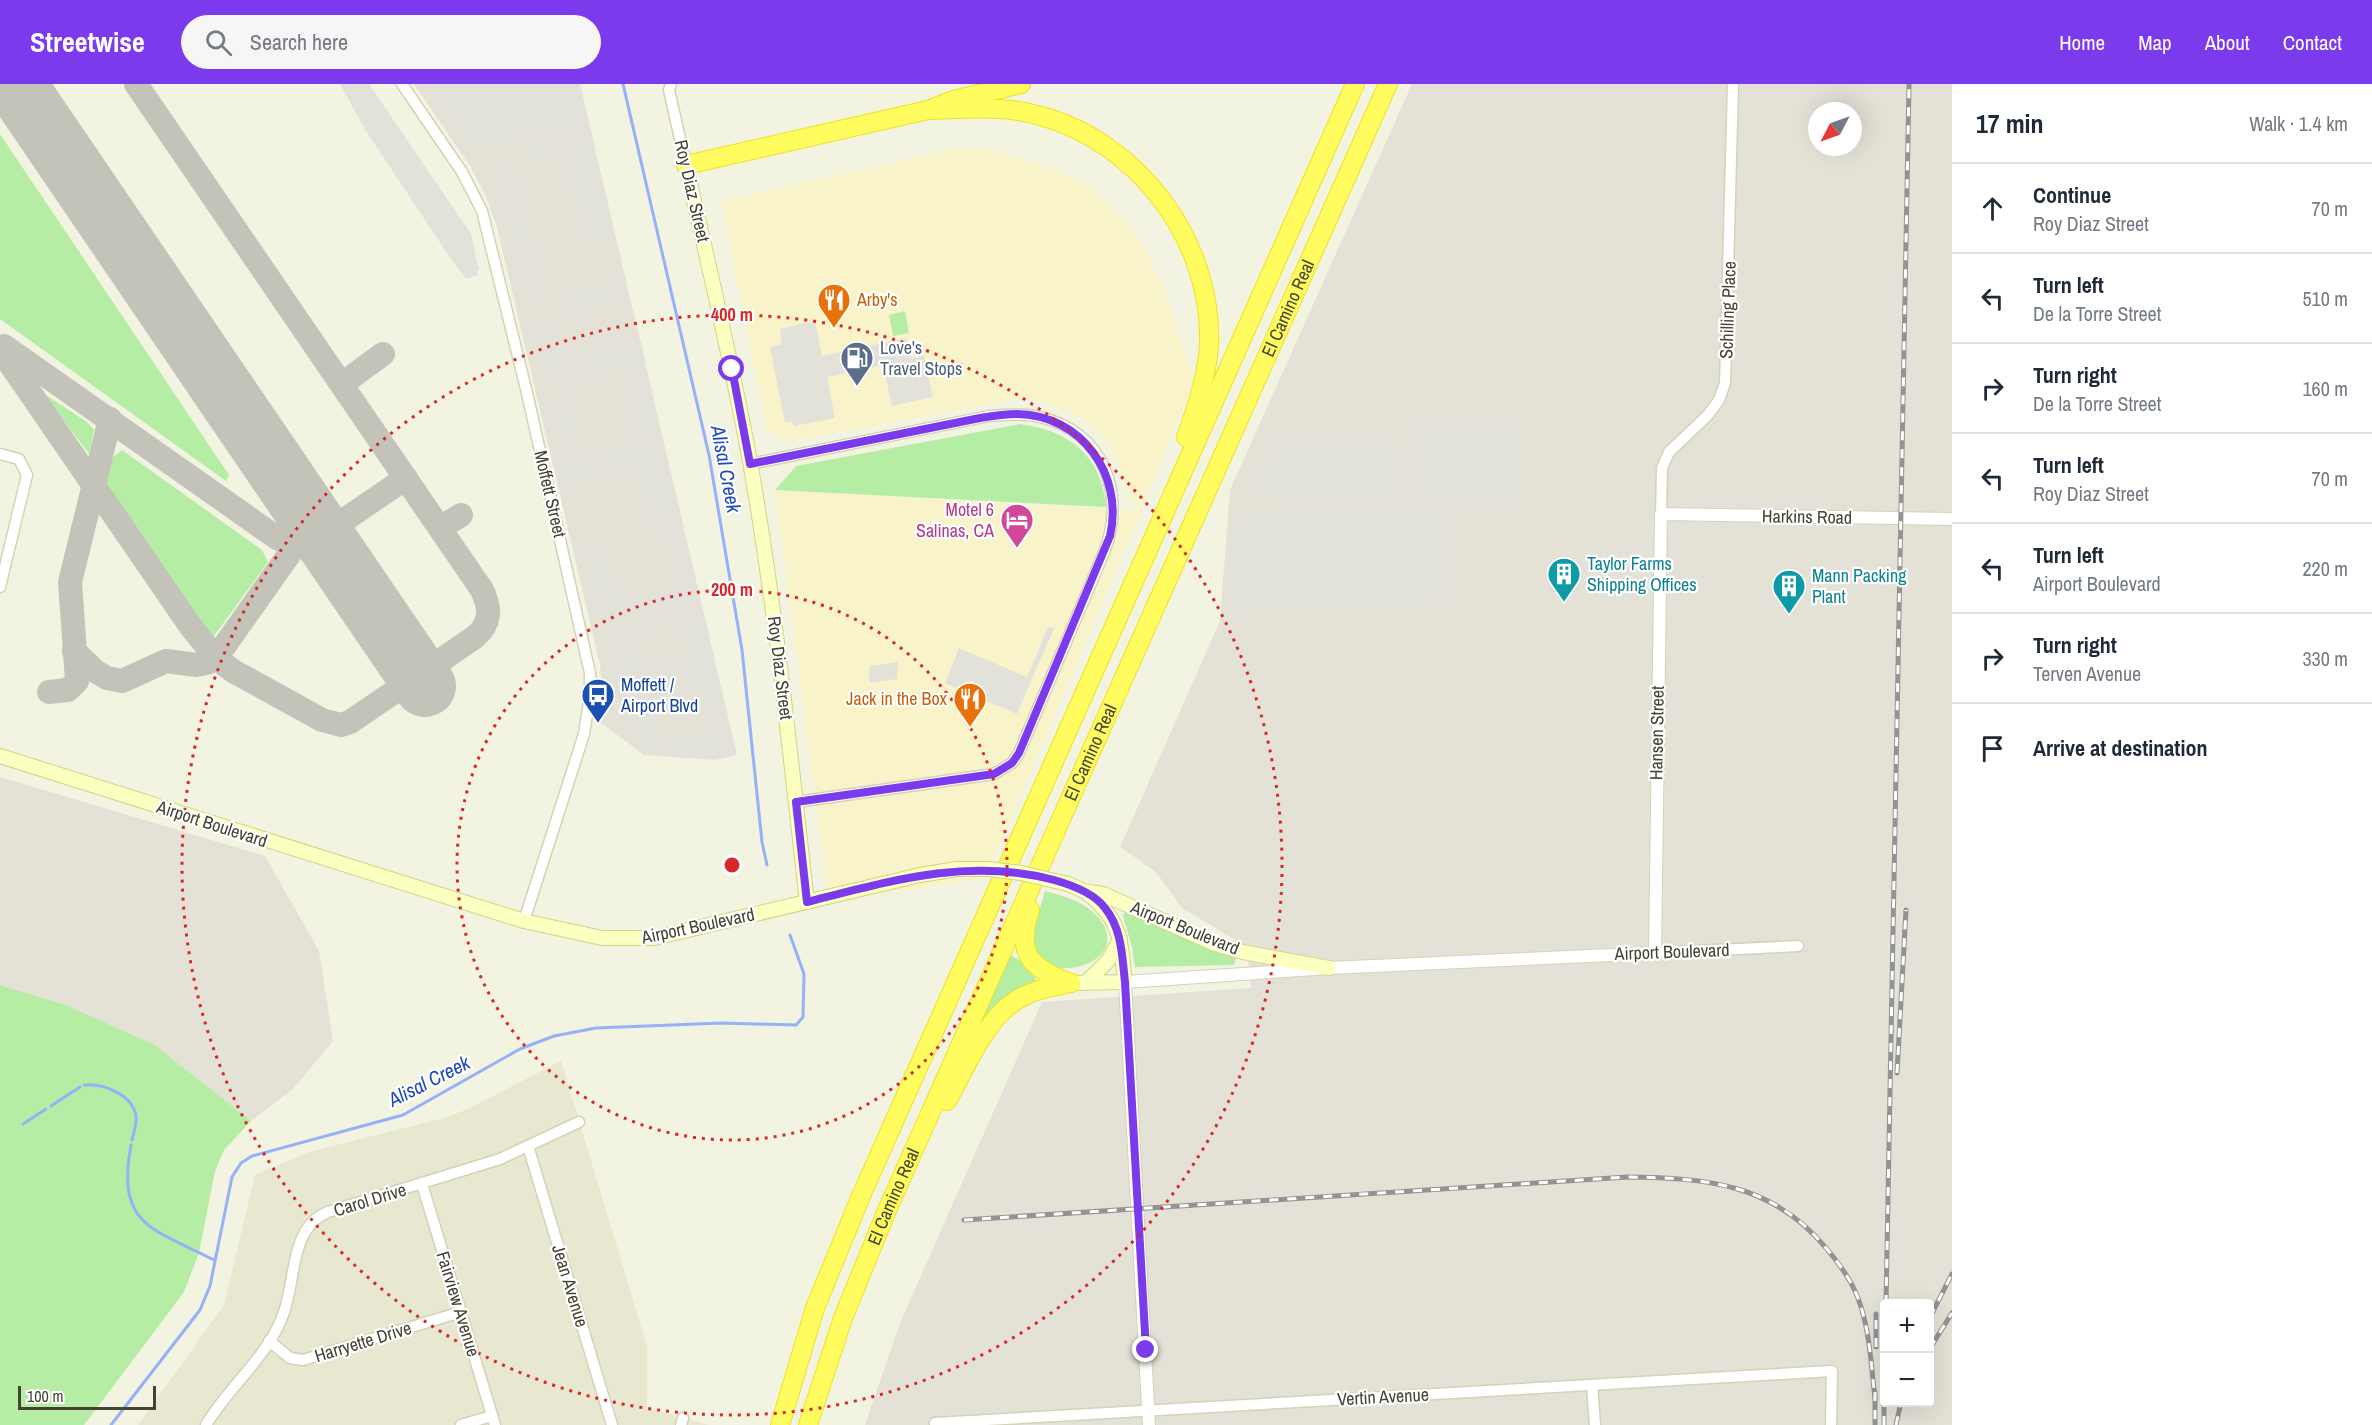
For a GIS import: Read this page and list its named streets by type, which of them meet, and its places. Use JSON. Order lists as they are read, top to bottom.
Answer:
{
  "streets": {
    "highway": ["El Camino Real"],
    "main road": ["Roy Diaz Street", "Airport Boulevard"],
    "street": [
      "Schilling Place",
      "Moffett Street",
      "Harkins Road",
      "Hansen Street",
      "Carol Drive",
      "Jean Avenue",
      "Fairview Avenue",
      "Harryette Drive",
      "Vertin Avenue"
    ]
  },
  "crossings": [
    ["Roy Diaz Street", "Airport Boulevard"],
    ["Schilling Place", "Harkins Road"],
    ["Schilling Place", "Hansen Street"],
    ["Moffett Street", "Airport Boulevard"],
    ["Harkins Road", "Hansen Street"],
    ["Hansen Street", "Airport Boulevard"],
    ["Carol Drive", "Jean Avenue"],
    ["Carol Drive", "Fairview Avenue"],
    ["Carol Drive", "Harryette Drive"],
    ["Fairview Avenue", "Harryette Drive"]
  ],
  "water": ["Alisal Creek"],
  "places": {
    "restaurant": ["Arby's", "Jack in the Box"],
    "fuel station": ["Love's Travel Stops"],
    "hotel": ["Motel 6 Salinas, CA"],
    "building": ["Taylor Farms Shipping Offices", "Mann Packing Plant"],
    "bus stop": ["Moffett / Airport Blvd"]
  },
  "scale_bar": "100 m",
  "north": "bottom left",
  "page": {
    "header": "Streetwise",
    "search": "Search here",
    "nav": [
      "Home",
      "Map",
      "About",
      "Contact"
    ],
    "heading": ["17 min", "Walk · 1.4 km"],
    "list": [
      ["Continue", "Roy Diaz Street", "70 m"],
      ["Turn left", "De la Torre Street", "510 m"],
      ["Turn right", "De la Torre Street", "160 m"],
      ["Turn left", "Roy Diaz Street", "70 m"],
      ["Turn left", "Airport Boulevard", "220 m"],
      ["Turn right", "Terven Avenue", "330 m"],
      "Arrive at destination"
    ],
    "map_buttons": ["+", "−"],
    "scale": "100 m"
  },
  "rings": ["400 m", "200 m"]
}
